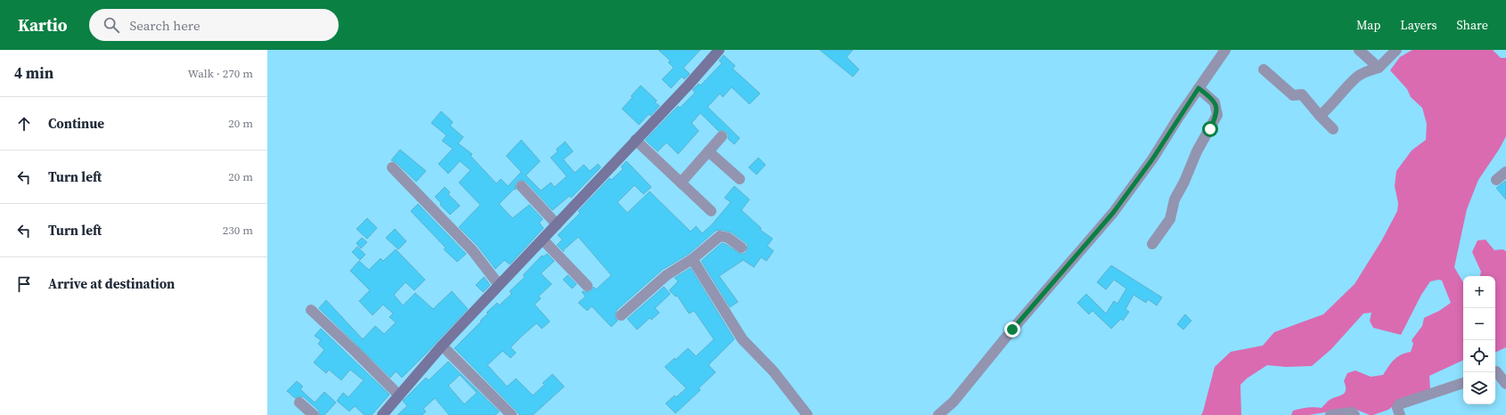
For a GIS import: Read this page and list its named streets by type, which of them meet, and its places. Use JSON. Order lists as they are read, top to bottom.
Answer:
{
  "page": {
    "header": "Kartio",
    "search": "Search here",
    "nav": ["Map", "Layers", "Share"],
    "heading": ["4 min", "Walk · 270 m"],
    "list": [
      ["Continue", "20 m"],
      ["Turn left", "20 m"],
      ["Turn left", "230 m"],
      "Arrive at destination"
    ],
    "map_buttons": ["+", "−"]
  }
}
